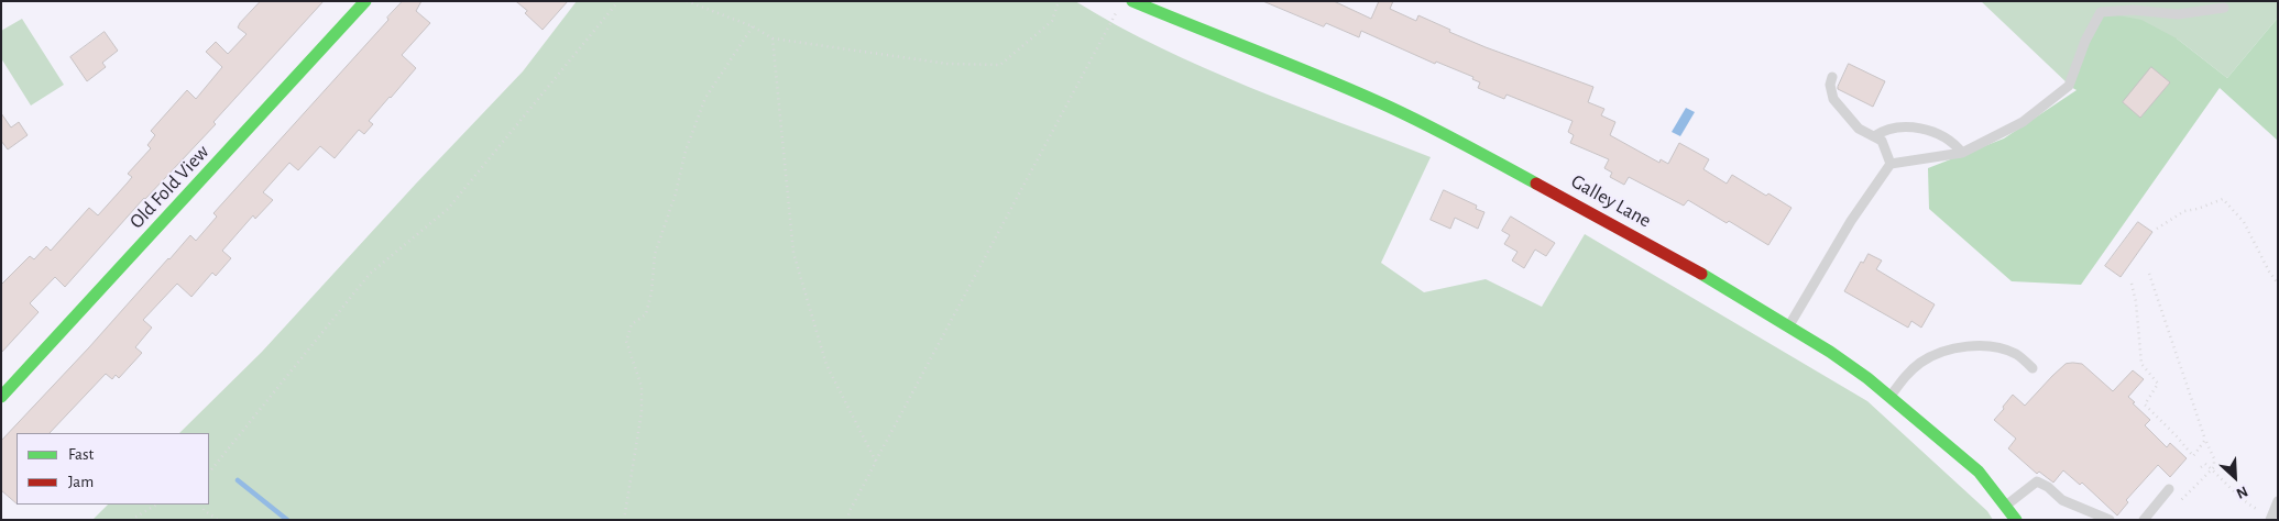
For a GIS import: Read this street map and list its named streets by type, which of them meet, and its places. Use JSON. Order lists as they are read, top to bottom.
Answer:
{
  "streets": {
    "street": ["Old Fold View", "Galley Lane"]
  },
  "legend": ["Fast", "Jam"],
  "north": "bottom right"
}
